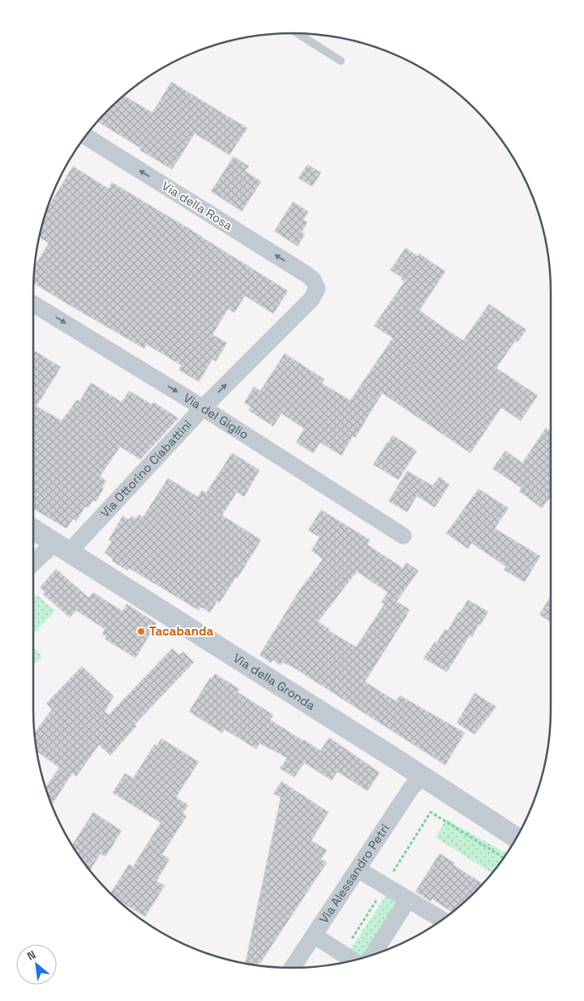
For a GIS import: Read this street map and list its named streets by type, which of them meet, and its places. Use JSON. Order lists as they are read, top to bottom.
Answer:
{
  "streets": {
    "street": [
      "Via della Rosa",
      "Via del Giglio",
      "Via Ottorino Ciabattini",
      "Via della Gronda",
      "Via Alessandro Petri"
    ]
  },
  "crossings": [
    ["Via della Rosa", "Via Ottorino Ciabattini"],
    ["Via del Giglio", "Via Ottorino Ciabattini"],
    ["Via Ottorino Ciabattini", "Via della Gronda"],
    ["Via della Gronda", "Via Alessandro Petri"]
  ],
  "one_way": ["Via della Rosa", "Via del Giglio", "Via Ottorino Ciabattini"],
  "places": ["Tacabanda"],
  "north": "top left"
}
